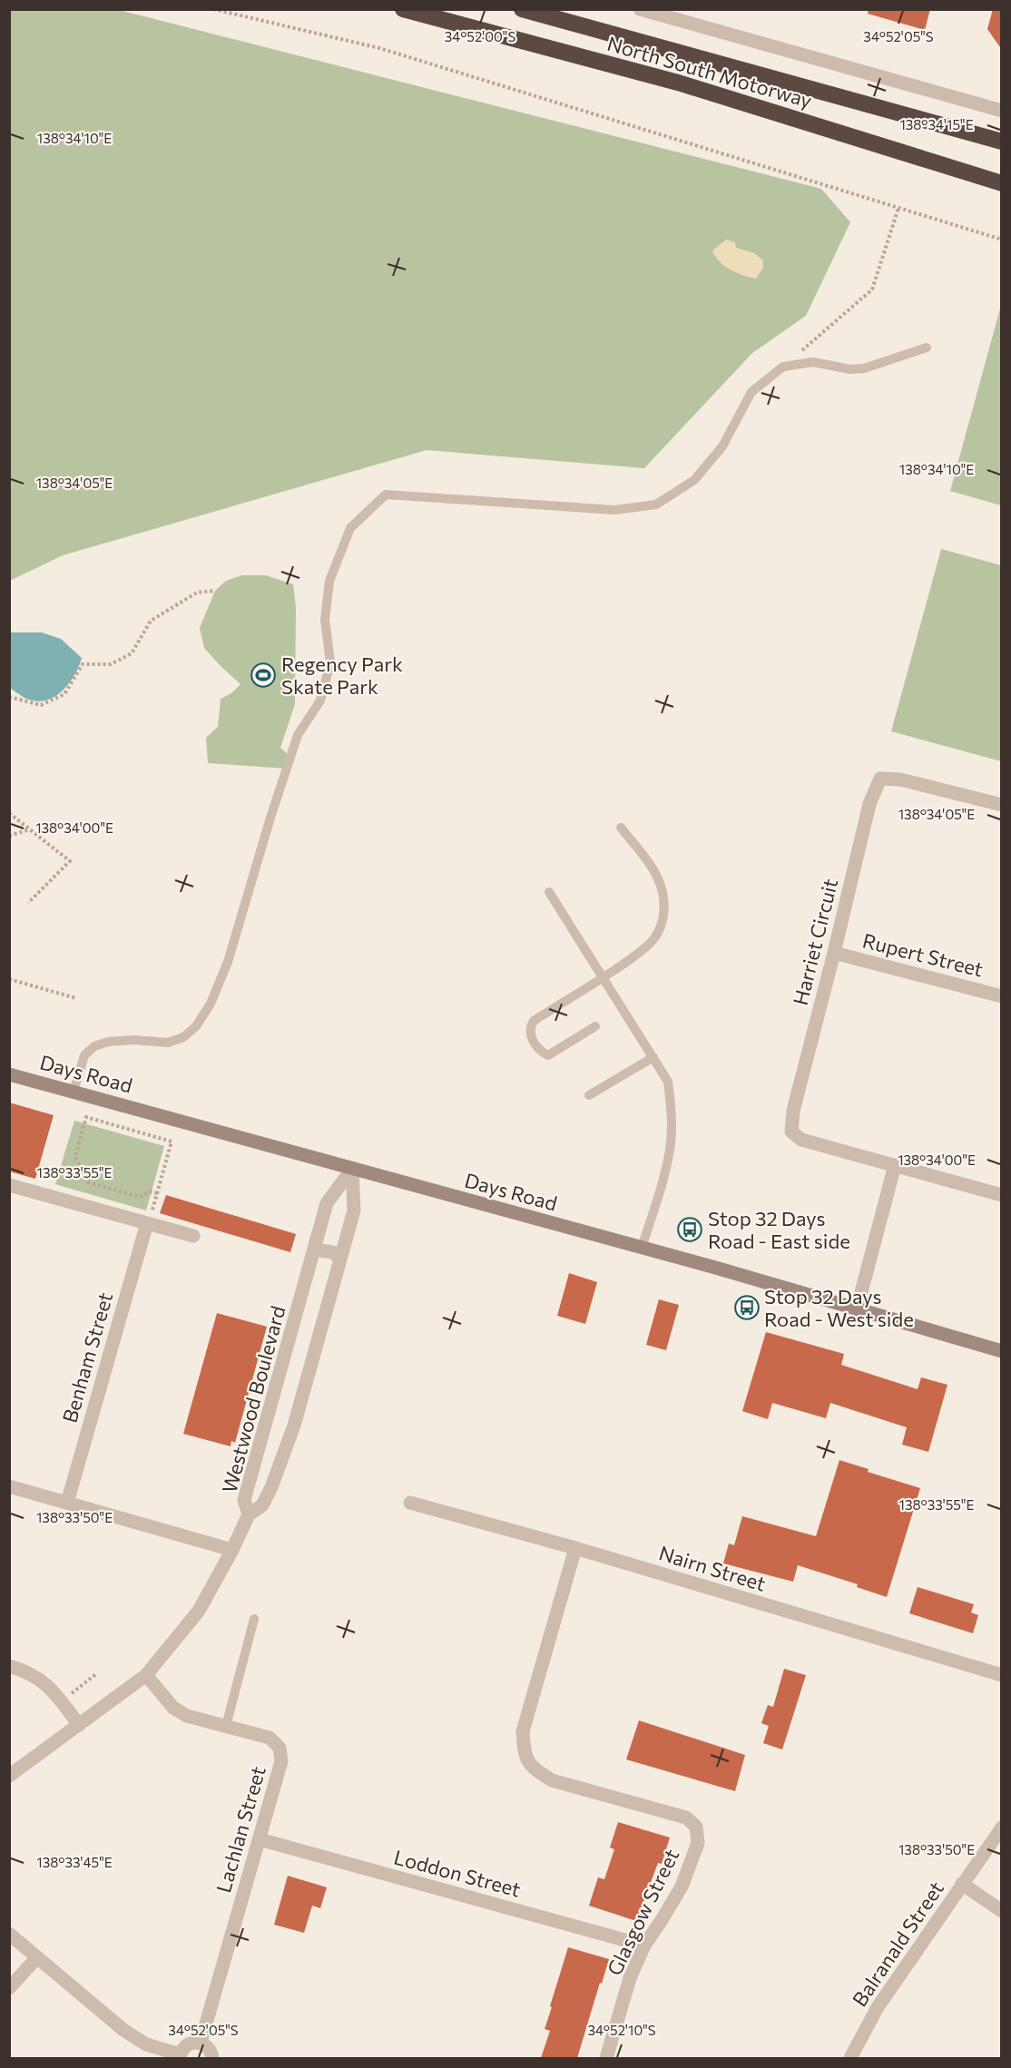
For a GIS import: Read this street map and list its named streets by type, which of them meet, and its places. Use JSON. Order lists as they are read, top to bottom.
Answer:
{
  "streets": {
    "highway": ["North South Motorway"],
    "street": [
      "Harriet Circuit",
      "Rupert Street",
      "Days Road",
      "Benham Street",
      "Westwood Boulevard",
      "Nairn Street",
      "Lachlan Street",
      "Loddon Street",
      "Glasgow Street",
      "Balranald Street"
    ]
  },
  "crossings": [
    ["Harriet Circuit", "Rupert Street"],
    ["Days Road", "Westwood Boulevard"],
    ["Nairn Street", "Glasgow Street"],
    ["Lachlan Street", "Loddon Street"],
    ["Loddon Street", "Glasgow Street"]
  ],
  "places": {
    "sports": ["Regency Park Skate Park"],
    "bus stop": ["Stop 32 Days Road - East side", "Stop 32 Days Road - West side"]
  },
  "coordinates": [
    "34°52'00\"S",
    "34°52'05\"S",
    "138°34'15\"E",
    "138°34'10\"E",
    "138°34'05\"E",
    "138°34'00\"E",
    "138°33'55\"E",
    "138°33'50\"E",
    "138°33'45\"E",
    "34°52'10\"S"
  ]
}
